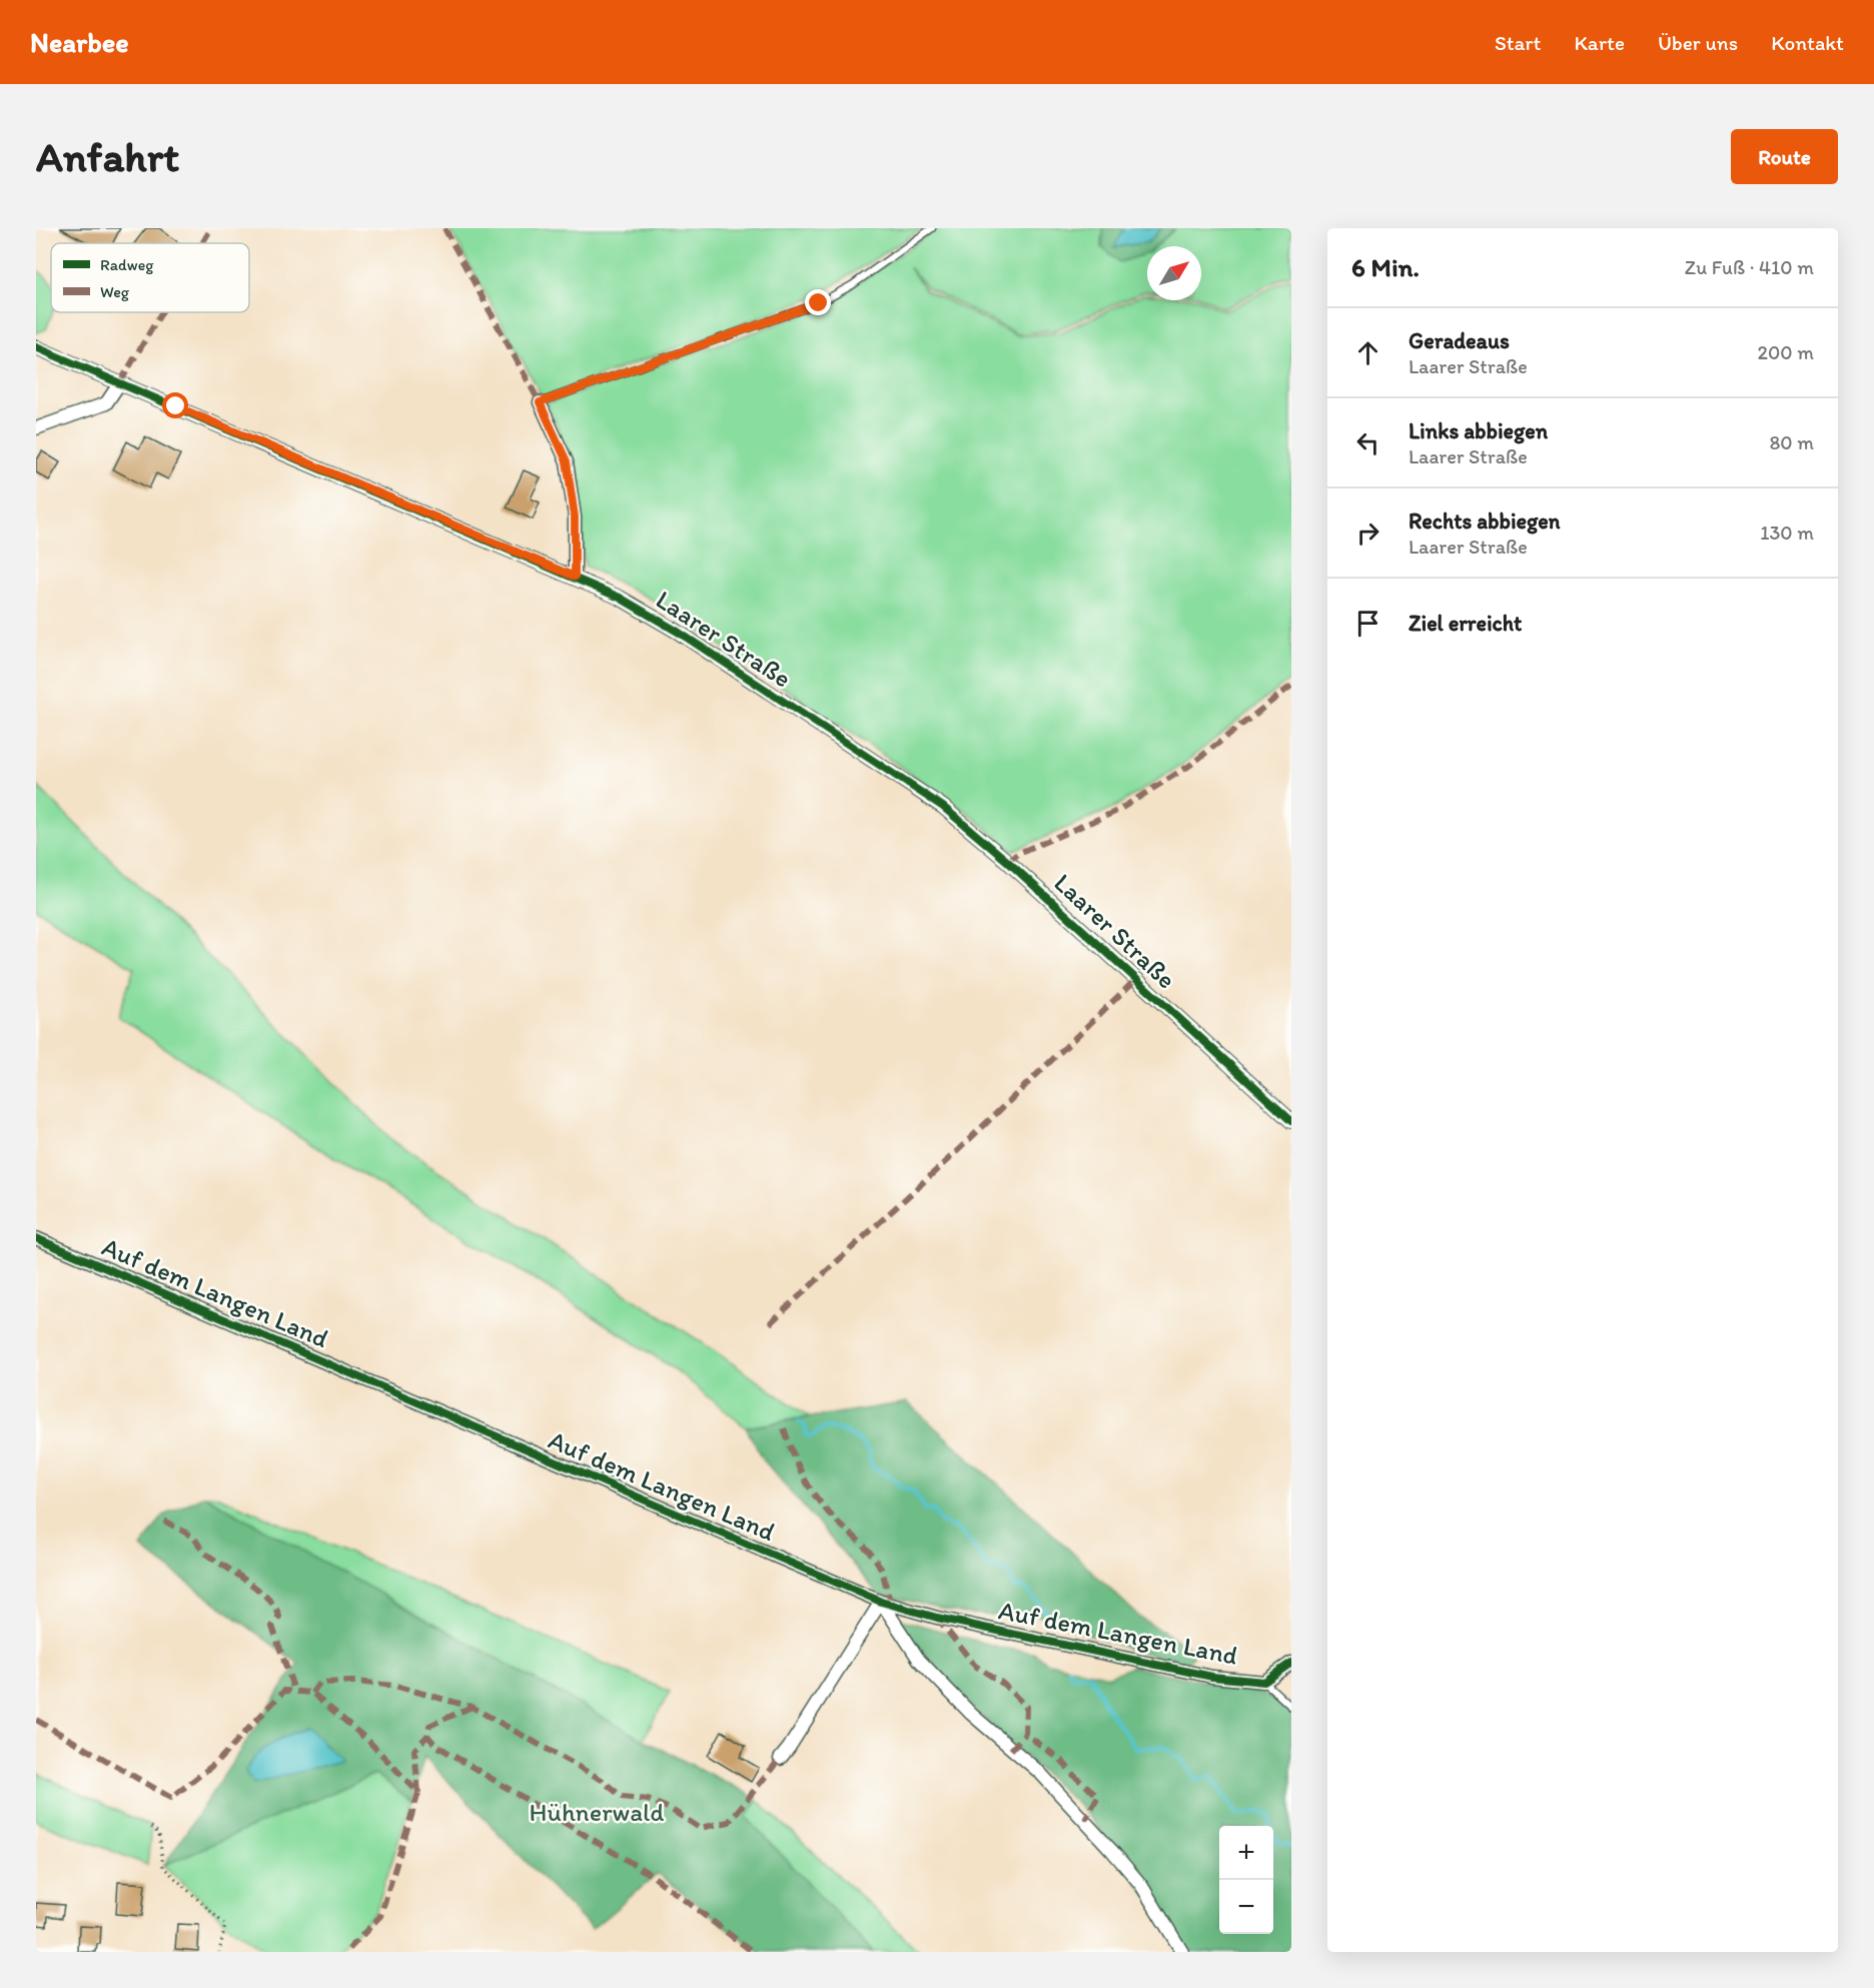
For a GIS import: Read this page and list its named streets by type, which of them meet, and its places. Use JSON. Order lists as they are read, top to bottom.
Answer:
{
  "streets": {
    "street": ["Laarer Straße", "Auf dem Langen Land"]
  },
  "parks": ["Hühnerwald"],
  "legend": ["Radweg", "Weg"],
  "north": "top right",
  "page": {
    "header": "Nearbee",
    "nav": [
      "Start",
      "Karte",
      "Über uns",
      "Kontakt"
    ],
    "buttons": "Route",
    "title": "Anfahrt",
    "heading": ["6 Min.", "Zu Fuß · 410 m"],
    "list": [
      ["Geradeaus", "Laarer Straße", "200 m"],
      ["Links abbiegen", "Laarer Straße", "80 m"],
      ["Rechts abbiegen", "Laarer Straße", "130 m"],
      "Ziel erreicht"
    ],
    "map_buttons": ["+", "−"]
  }
}
